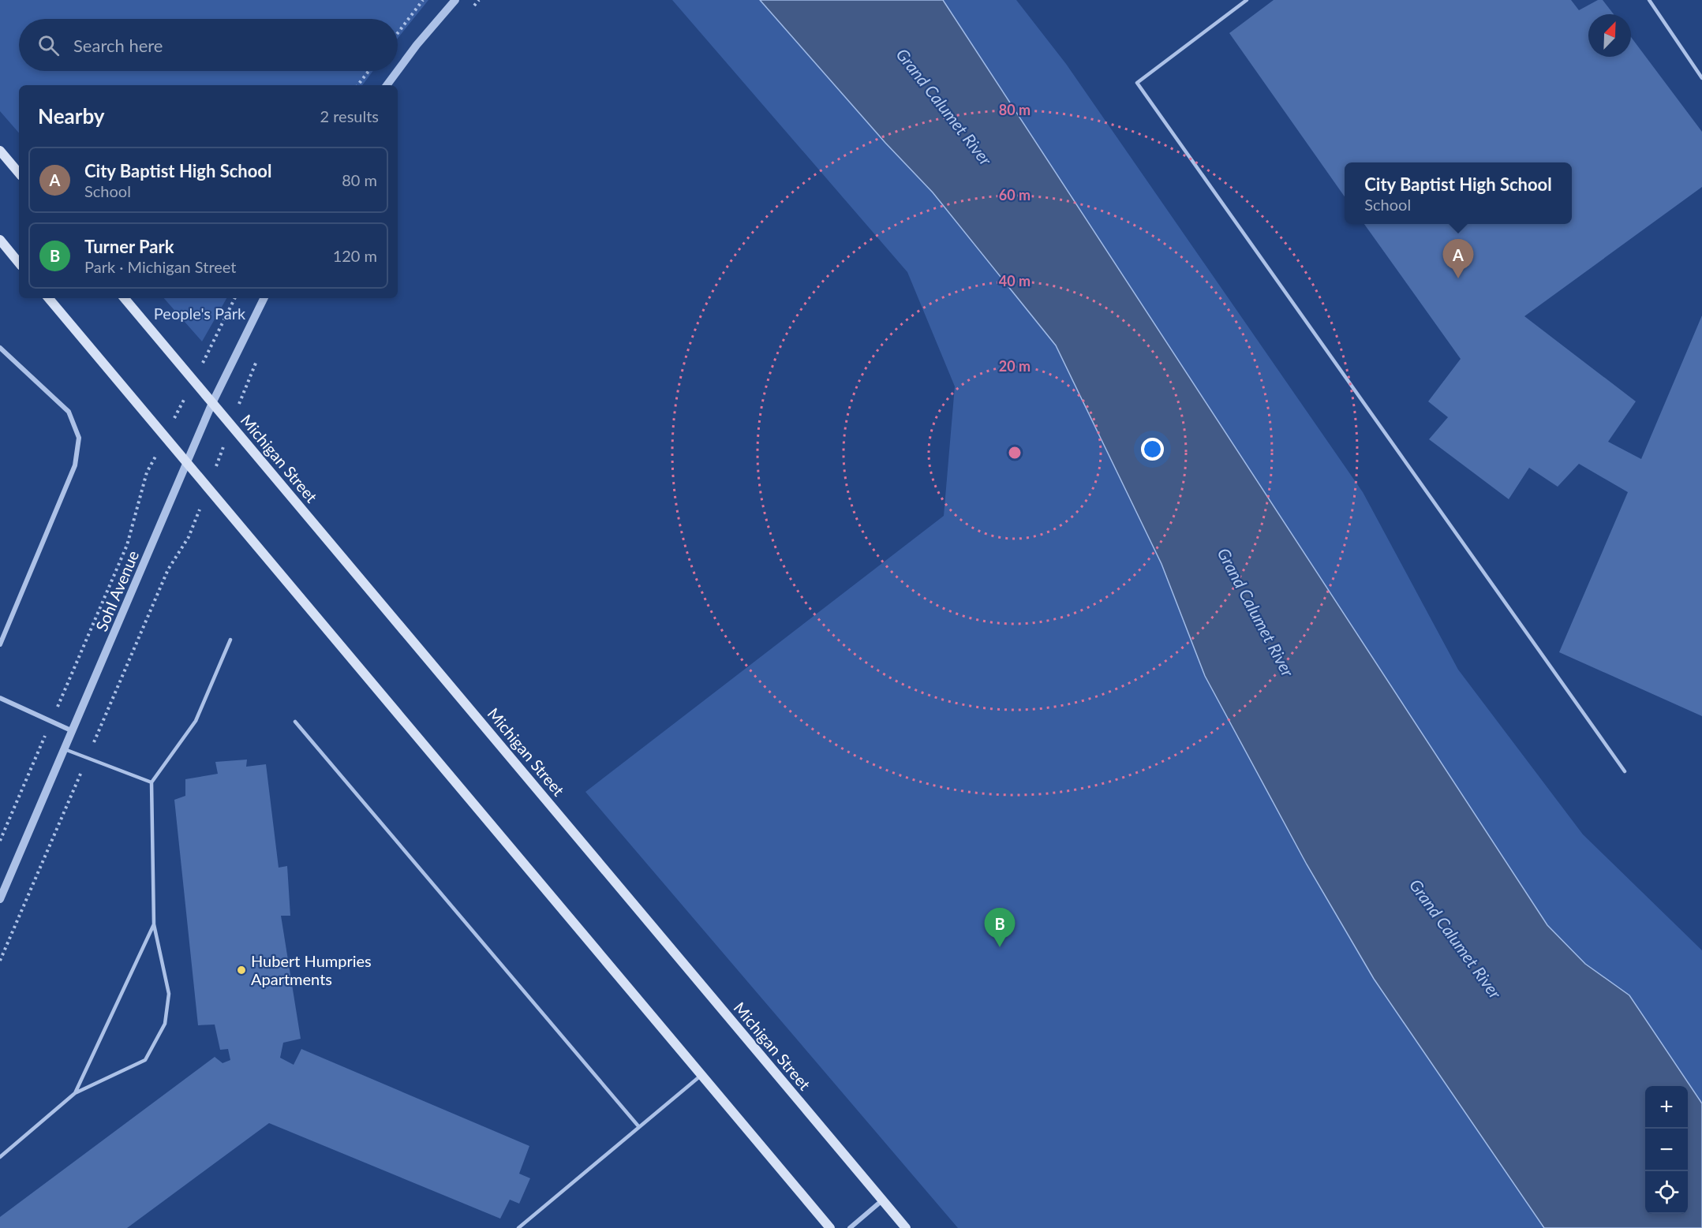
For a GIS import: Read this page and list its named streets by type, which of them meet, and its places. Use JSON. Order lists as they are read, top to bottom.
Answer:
{
  "streets": {
    "main road": ["Michigan Street"],
    "street": ["Sohl Avenue"]
  },
  "crossings": [
    ["Michigan Street", "Sohl Avenue"]
  ],
  "water": ["Grand Calumet River"],
  "parks": ["People's Park"],
  "places": ["Hubert Humpries Apartments"],
  "north": "top right",
  "page": {
    "search": "Search here",
    "heading": ["Nearby", "2 results"],
    "list": [
      {
        "mark": "A",
        "name": "City Baptist High School",
        "note": "School",
        "value": "80 m"
      },
      {
        "mark": "B",
        "name": "Turner Park",
        "note": "Park · Michigan Street",
        "value": "120 m"
      }
    ],
    "popup": ["City Baptist High School", "School"],
    "pins": ["A", "B"],
    "map_buttons": ["+", "−"]
  },
  "rings": [
    "80 m",
    "60 m",
    "40 m",
    "20 m"
  ]
}
